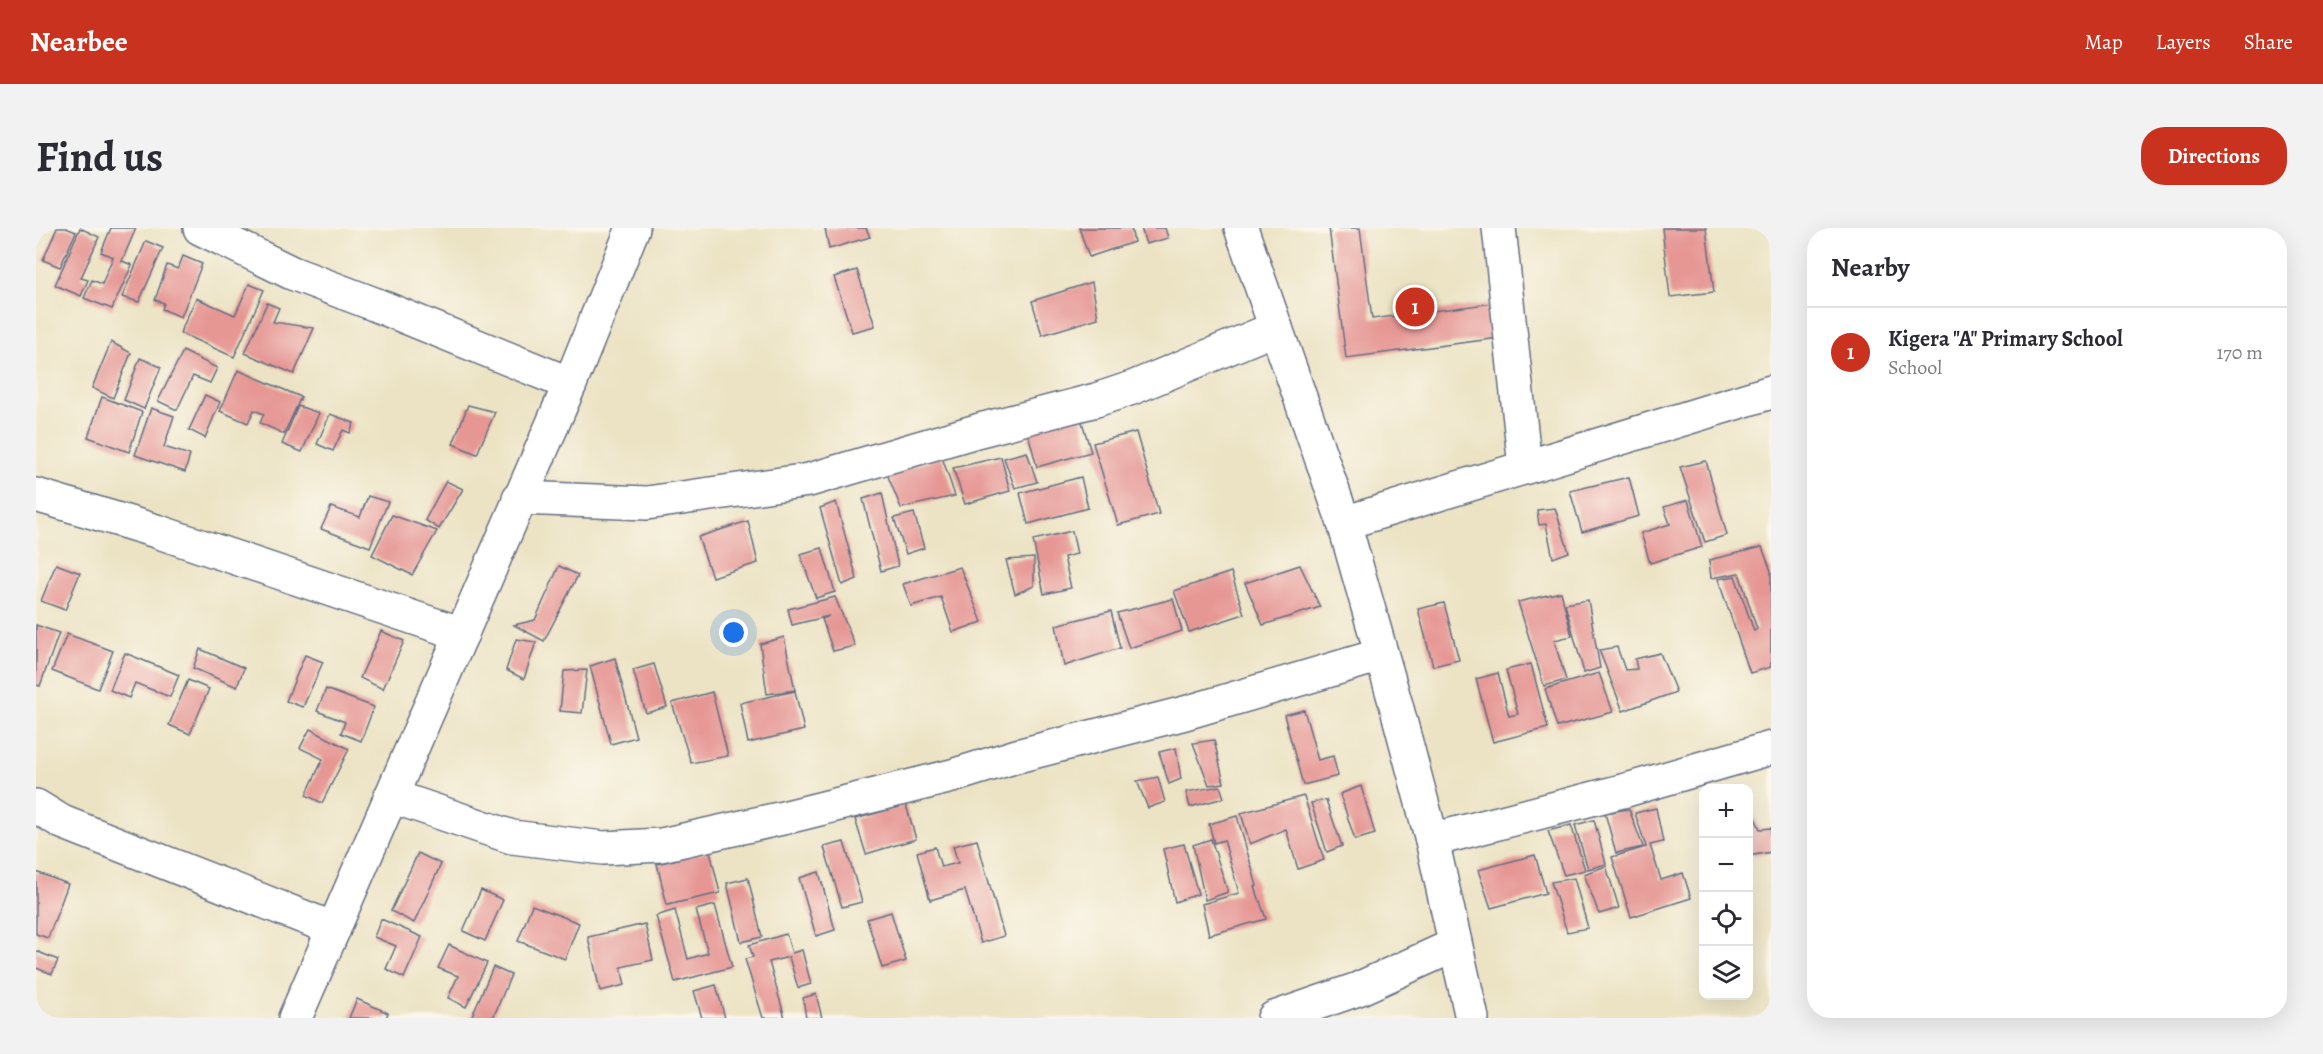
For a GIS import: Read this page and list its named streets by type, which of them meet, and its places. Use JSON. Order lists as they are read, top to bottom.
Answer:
{
  "page": {
    "header": "Nearbee",
    "nav": ["Map", "Layers", "Share"],
    "buttons": "Directions",
    "title": "Find us",
    "heading": "Nearby",
    "pins": "1",
    "list": [
      {
        "mark": "1",
        "name": "Kigera \"A\" Primary School",
        "note": "School",
        "value": "170 m"
      }
    ],
    "map_buttons": ["+", "−"]
  }
}
